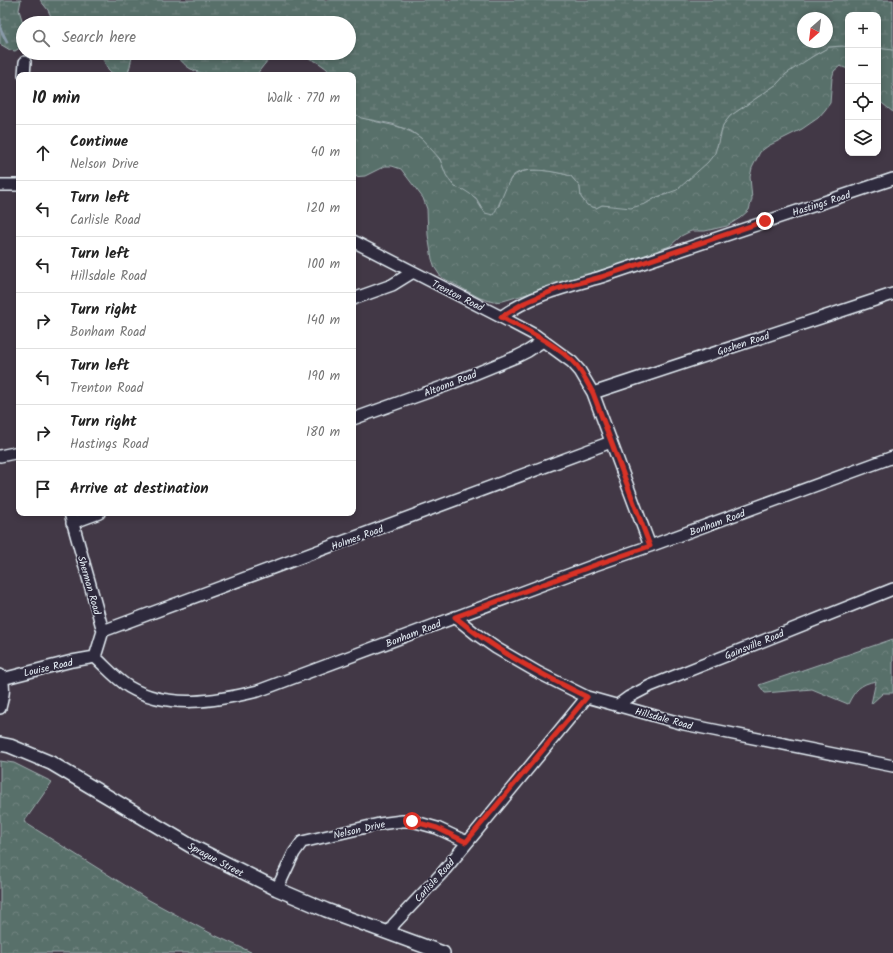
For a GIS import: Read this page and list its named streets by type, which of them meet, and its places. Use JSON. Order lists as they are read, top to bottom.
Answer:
{
  "streets": {
    "main road": ["Sprague Street"],
    "street": [
      "Hastings Road",
      "Trenton Road",
      "Goshen Road",
      "Altoona Road",
      "Bonham Road",
      "Holmes Road",
      "Sherman Road",
      "Gainsville Road",
      "Louise Road",
      "Hillsdale Road",
      "Nelson Drive",
      "Carlisle Road"
    ]
  },
  "crossings": [
    ["Hastings Road", "Trenton Road"],
    ["Trenton Road", "Goshen Road"],
    ["Trenton Road", "Altoona Road"],
    ["Trenton Road", "Bonham Road"],
    ["Trenton Road", "Holmes Road"],
    ["Bonham Road", "Louise Road"],
    ["Bonham Road", "Hillsdale Road"],
    ["Holmes Road", "Sherman Road"],
    ["Gainsville Road", "Hillsdale Road"],
    ["Hillsdale Road", "Carlisle Road"],
    ["Nelson Drive", "Sprague Street"],
    ["Nelson Drive", "Carlisle Road"],
    ["Sprague Street", "Carlisle Road"]
  ],
  "north": "bottom left",
  "page": {
    "map_buttons": ["+", "−"],
    "search": "Search here",
    "heading": ["10 min", "Walk · 770 m"],
    "list": [
      ["Continue", "Nelson Drive", "40 m"],
      ["Turn left", "Carlisle Road", "120 m"],
      ["Turn left", "Hillsdale Road", "100 m"],
      ["Turn right", "Bonham Road", "140 m"],
      ["Turn left", "Trenton Road", "190 m"],
      ["Turn right", "Hastings Road", "180 m"],
      "Arrive at destination"
    ]
  }
}
